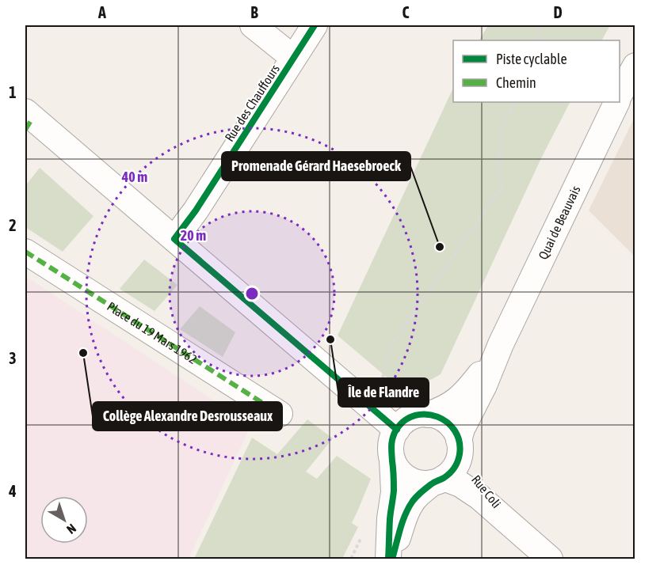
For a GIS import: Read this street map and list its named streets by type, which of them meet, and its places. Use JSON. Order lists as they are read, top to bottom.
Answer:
{
  "streets": {
    "street": [
      "Rue des Chauffours",
      "Quai de Beauvais",
      "Place du 19 Mars 1962",
      "Rue Coli"
    ]
  },
  "crossings": [
    ["Quai de Beauvais", "Rue Coli"]
  ],
  "places": ["Promenade Gérard Haesebroeck", "Île de Flandre", "Collège Alexandre Desrousseaux"],
  "legend": ["Piste cyclable", "Chemin"],
  "north": "bottom right",
  "grid": {
    "columns": [
      "A",
      "B",
      "C",
      "D"
    ],
    "rows": [
      "1",
      "2",
      "3",
      "4"
    ]
  },
  "rings": ["40 m", "20 m"]
}
